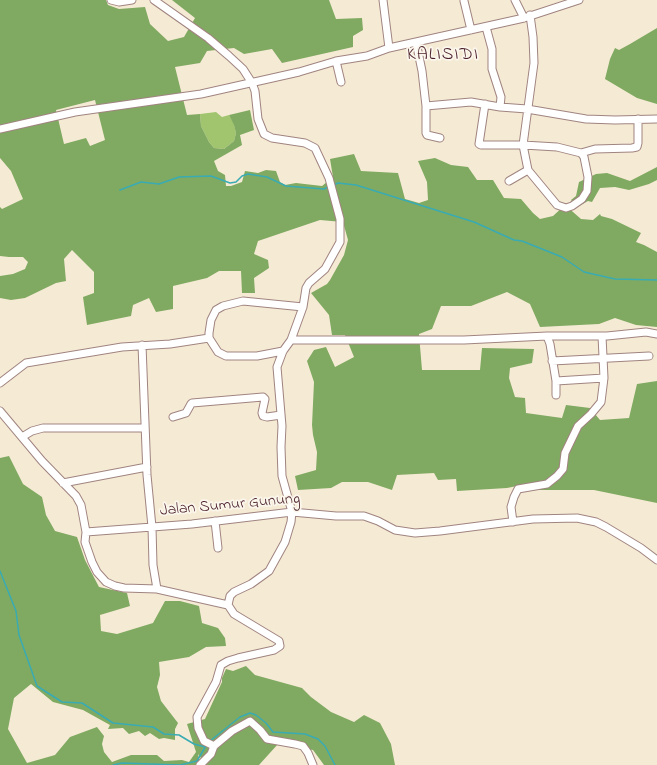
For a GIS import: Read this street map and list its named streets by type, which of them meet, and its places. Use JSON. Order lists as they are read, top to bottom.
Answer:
{
  "streets": {
    "street": ["Jalan Sumur Gunung"]
  },
  "districts": ["KALISIDI"]
}
